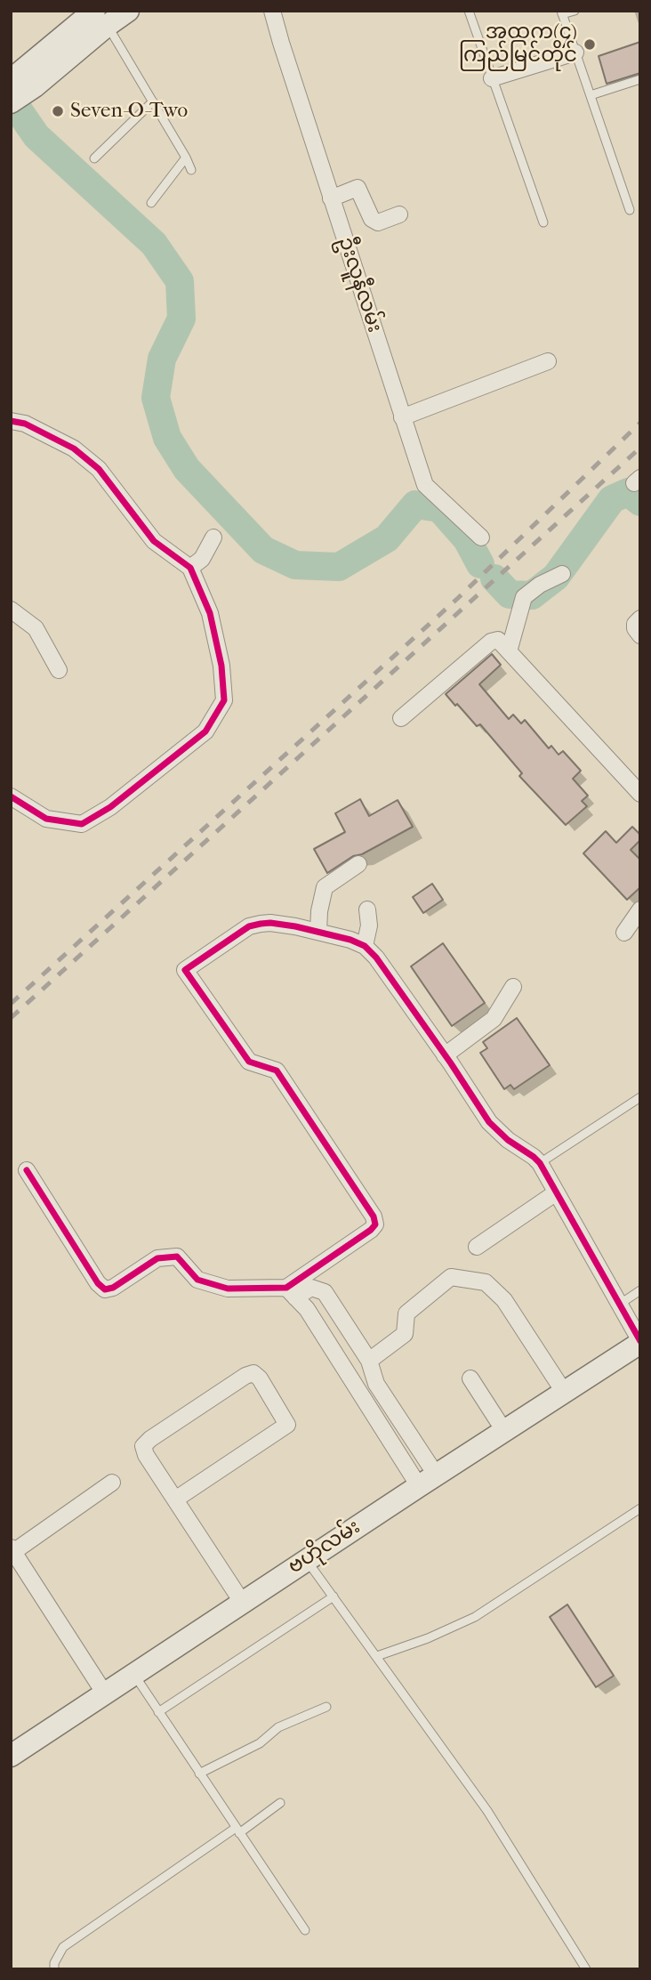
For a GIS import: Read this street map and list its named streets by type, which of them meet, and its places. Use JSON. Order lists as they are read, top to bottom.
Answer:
{
  "streets": {
    "main road": ["ဗဟိုလမ်း"],
    "street": ["ဦးလူနီလမ်း"]
  },
  "places": ["အထက(၄) ကြည်မြင်တိုင်", "Seven-O-Two"]
}
